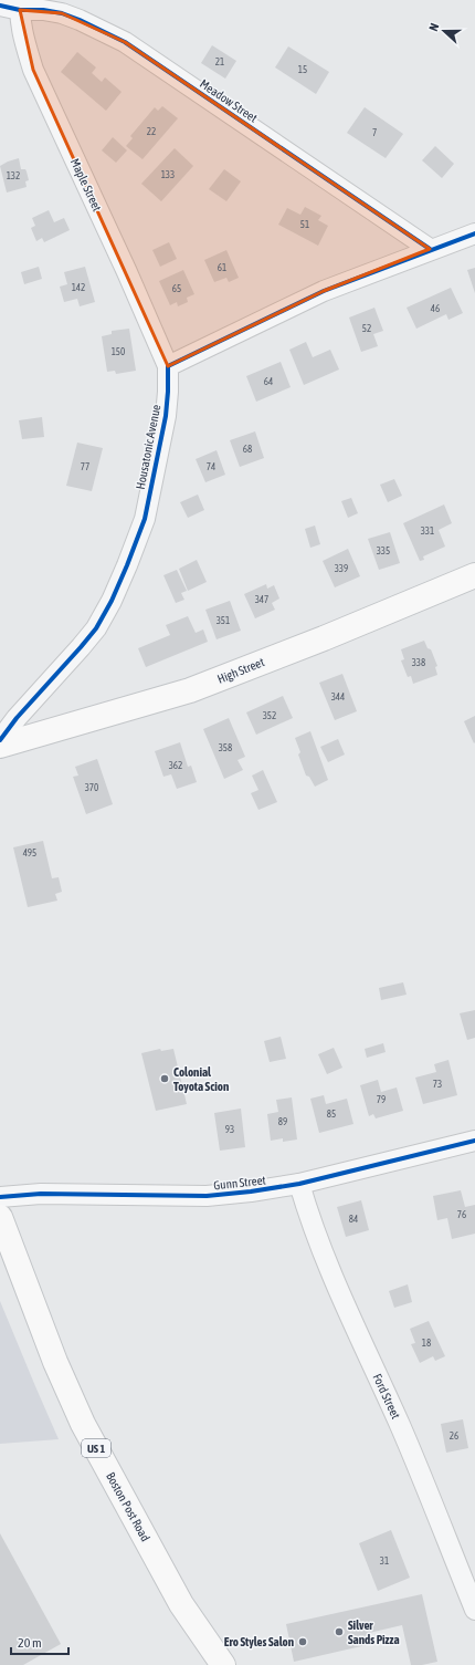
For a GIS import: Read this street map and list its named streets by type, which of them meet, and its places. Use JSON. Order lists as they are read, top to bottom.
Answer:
{
  "streets": {
    "main road": ["High Street", "US 1", "Boston Post Road"],
    "street": [
      "Meadow Street",
      "Maple Street",
      "Housatonic Avenue",
      "Gunn Street",
      "Ford Street"
    ]
  },
  "crossings": [
    ["Meadow Street", "Maple Street"],
    ["Maple Street", "Housatonic Avenue"],
    ["Gunn Street", "Ford Street"]
  ],
  "places": ["Colonial Toyota Scion", "Silver Sands Pizza", "Ero Styles Salon"],
  "house_numbers": [
    "21",
    "15",
    "22",
    "7",
    "133",
    "132",
    "51",
    "61",
    "142",
    "65",
    "46",
    "52",
    "150",
    "64",
    "68",
    "77",
    "74",
    "331",
    "335",
    "339",
    "347",
    "351",
    "338",
    "344",
    "352",
    "358",
    "362",
    "370",
    "495",
    "73",
    "79",
    "85",
    "89",
    "93",
    "76",
    "84",
    "18",
    "26",
    "31"
  ],
  "scale_bar": "20 m",
  "north": "left"
}
